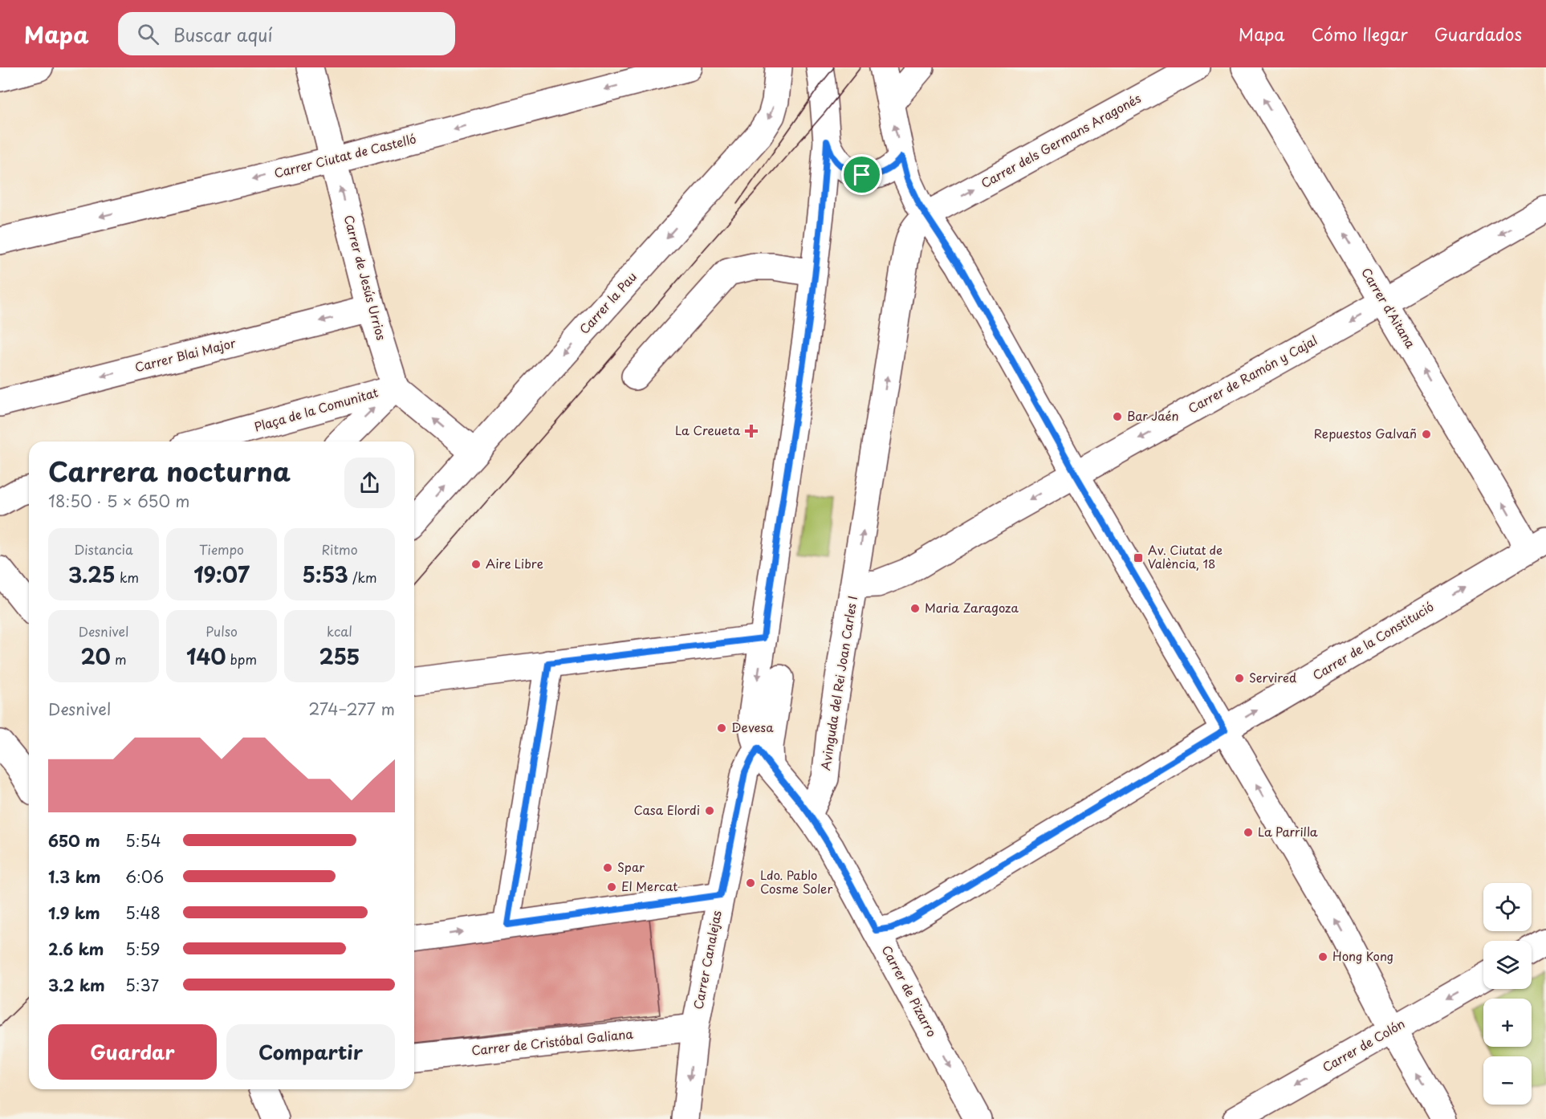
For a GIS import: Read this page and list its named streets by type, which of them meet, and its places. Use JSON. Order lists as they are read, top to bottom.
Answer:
{
  "streets": {
    "street": [
      "Carrer dels Germans Aragonés",
      "Carrer Ciutat de Castelló",
      "Carrer de Jesús Urrios",
      "Carrer la Pau",
      "Carrer d'Aitana",
      "Carrer Blai Major",
      "Carrer de Ramón y Cajal",
      "Plaça de la Comunitat",
      "Carrer de la Constitució",
      "Avinguda del Rei Joan Carles I",
      "Carrer Canalejas",
      "Carrer de Pizarro",
      "Carrer de Cristóbal Galiana",
      "Carrer de Colón"
    ]
  },
  "crossings": [
    ["Carrer dels Germans Aragonés", "Avinguda del Rei Joan Carles I"],
    ["Carrer Ciutat de Castelló", "Carrer de Jesús Urrios"],
    ["Carrer de Jesús Urrios", "Carrer Blai Major"],
    ["Carrer de Jesús Urrios", "Plaça de la Comunitat"],
    ["Carrer d'Aitana", "Carrer de Ramón y Cajal"],
    ["Carrer d'Aitana", "Carrer de la Constitució"],
    ["Carrer de Ramón y Cajal", "Avinguda del Rei Joan Carles I"],
    ["Carrer de la Constitució", "Carrer de Pizarro"],
    ["Avinguda del Rei Joan Carles I", "Carrer de Pizarro"],
    ["Carrer Canalejas", "Carrer de Cristóbal Galiana"]
  ],
  "one_way": [
    "Carrer dels Germans Aragonés",
    "Carrer Ciutat de Castelló",
    "Carrer de Jesús Urrios",
    "Carrer d'Aitana",
    "Carrer Blai Major",
    "Carrer de Ramón y Cajal",
    "Carrer de la Constitució",
    "Carrer de Pizarro",
    "Carrer de Colón"
  ],
  "places": {
    "other": [
      "Bar Jaén",
      "Repuestos Galvañ",
      "Aire Libre",
      "Maria Zaragoza",
      "Servired",
      "Devesa",
      "Casa Elordi",
      "La Parrilla",
      "Spar",
      "Ldo. Pablo Cosme Soler",
      "El Mercat",
      "Hong Kong"
    ],
    "health": ["La Creueta"],
    "transit": ["Av. Ciutat de València, 18"]
  },
  "page": {
    "header": "Mapa",
    "search": "Buscar aquí",
    "nav": ["Mapa", "Cómo llegar", "Guardados"],
    "heading": ["Carrera nocturna", "18:50 · 5 × 650 m"],
    "stats": [
      ["Distancia", "3.25 km"],
      ["Tiempo", "19:07"],
      ["Ritmo", "5:53 /km"],
      ["Desnivel", "20 m"],
      ["Pulso", "140 bpm"],
      ["kcal", "255"]
    ],
    "chart": ["Desnivel", "274–277 m"],
    "list": [
      {
        "name": "650 m",
        "note": "5:54"
      },
      {
        "name": "1.3 km",
        "note": "6:06"
      },
      {
        "name": "1.9 km",
        "note": "5:48"
      },
      {
        "name": "2.6 km",
        "note": "5:59"
      },
      {
        "name": "3.2 km",
        "note": "5:37"
      }
    ],
    "map_buttons": ["+", "−"],
    "buttons": ["Guardar", "Compartir"]
  }
}
